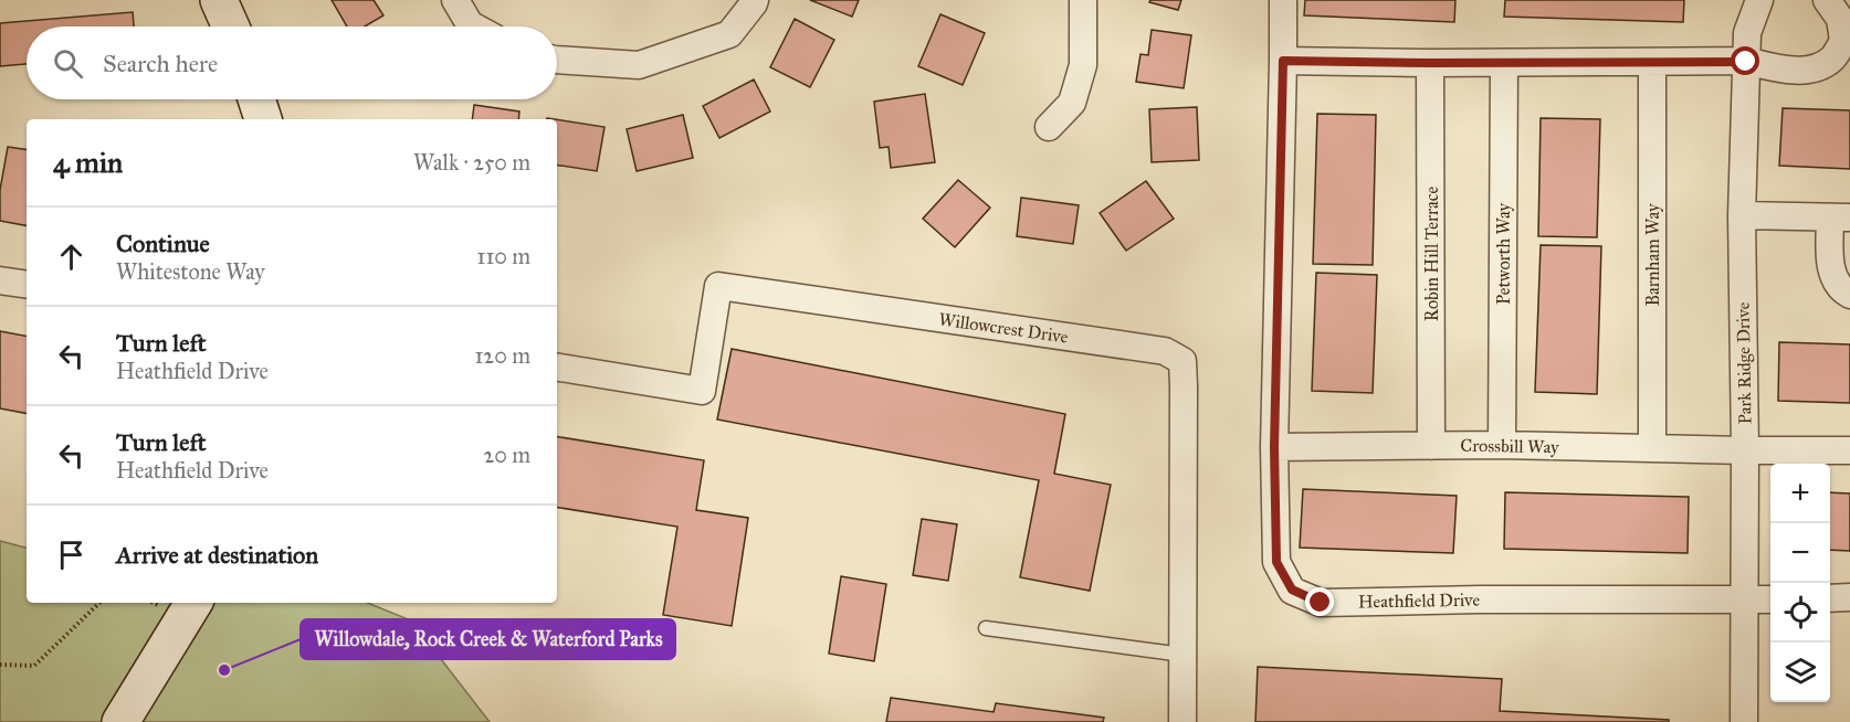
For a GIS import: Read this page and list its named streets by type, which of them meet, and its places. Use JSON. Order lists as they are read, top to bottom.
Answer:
{
  "streets": {
    "street": [
      "Robin Hill Terrace",
      "Petworth Way",
      "Barnham Way",
      "Willowcrest Drive",
      "Park Ridge Drive",
      "Crossbill Way",
      "Heathfield Drive"
    ]
  },
  "crossings": [
    ["Robin Hill Terrace", "Crossbill Way"],
    ["Petworth Way", "Crossbill Way"],
    ["Barnham Way", "Crossbill Way"],
    ["Park Ridge Drive", "Crossbill Way"],
    ["Park Ridge Drive", "Heathfield Drive"],
    ["Crossbill Way", "Heathfield Drive"]
  ],
  "places": ["Willowdale, Rock Creek & Waterford Parks"],
  "page": {
    "search": "Search here",
    "heading": ["4 min", "Walk · 250 m"],
    "list": [
      ["Continue", "Whitestone Way", "110 m"],
      ["Turn left", "Heathfield Drive", "120 m"],
      ["Turn left", "Heathfield Drive", "20 m"],
      "Arrive at destination"
    ],
    "map_buttons": ["+", "−"]
  }
}
